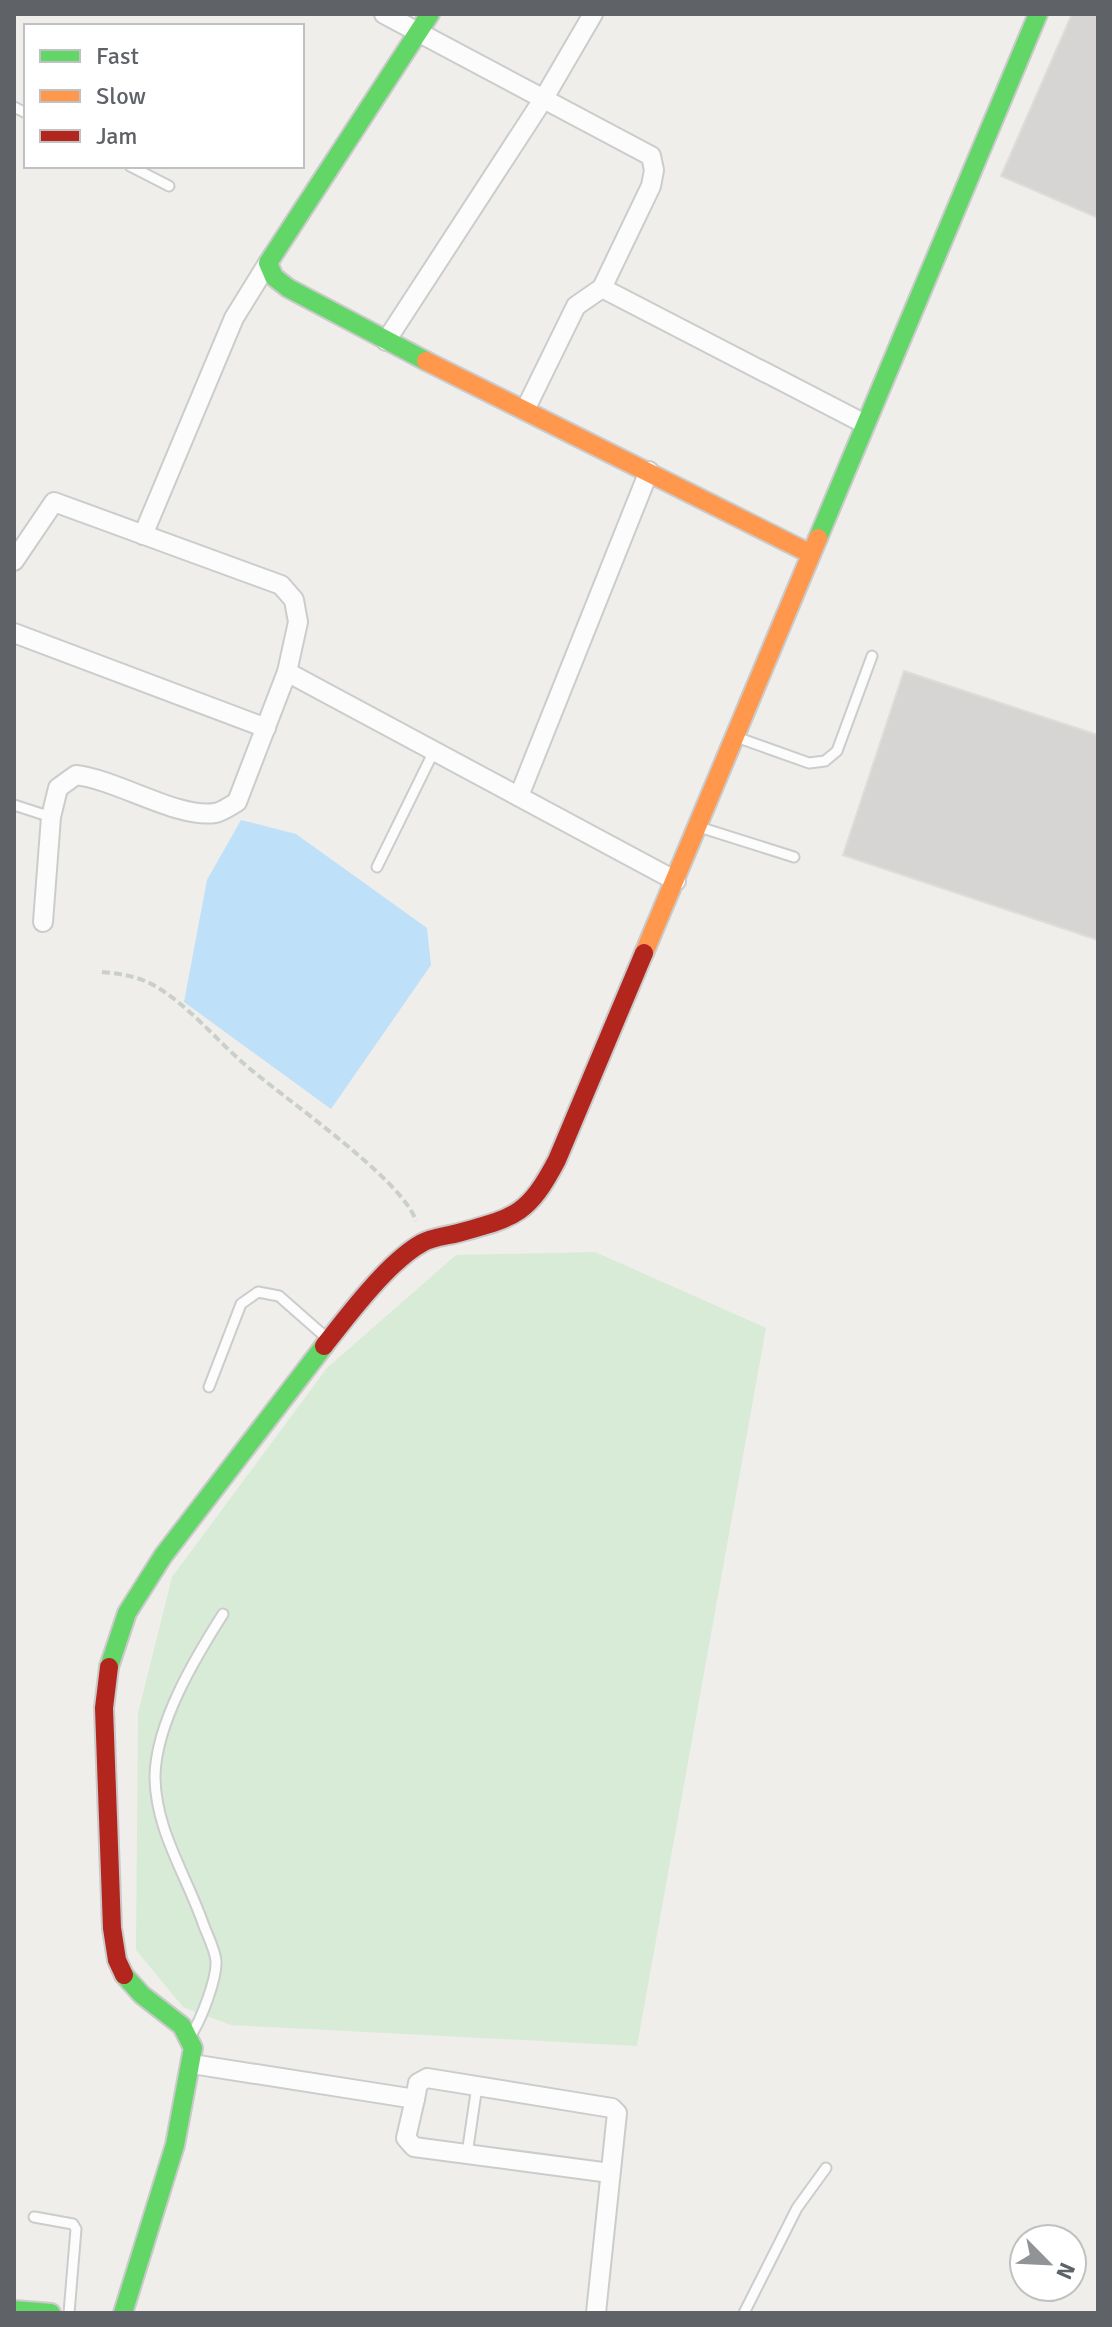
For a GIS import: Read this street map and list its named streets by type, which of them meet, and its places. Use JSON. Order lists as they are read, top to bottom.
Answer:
{
  "legend": ["Fast", "Slow", "Jam"],
  "north": "bottom right"
}
